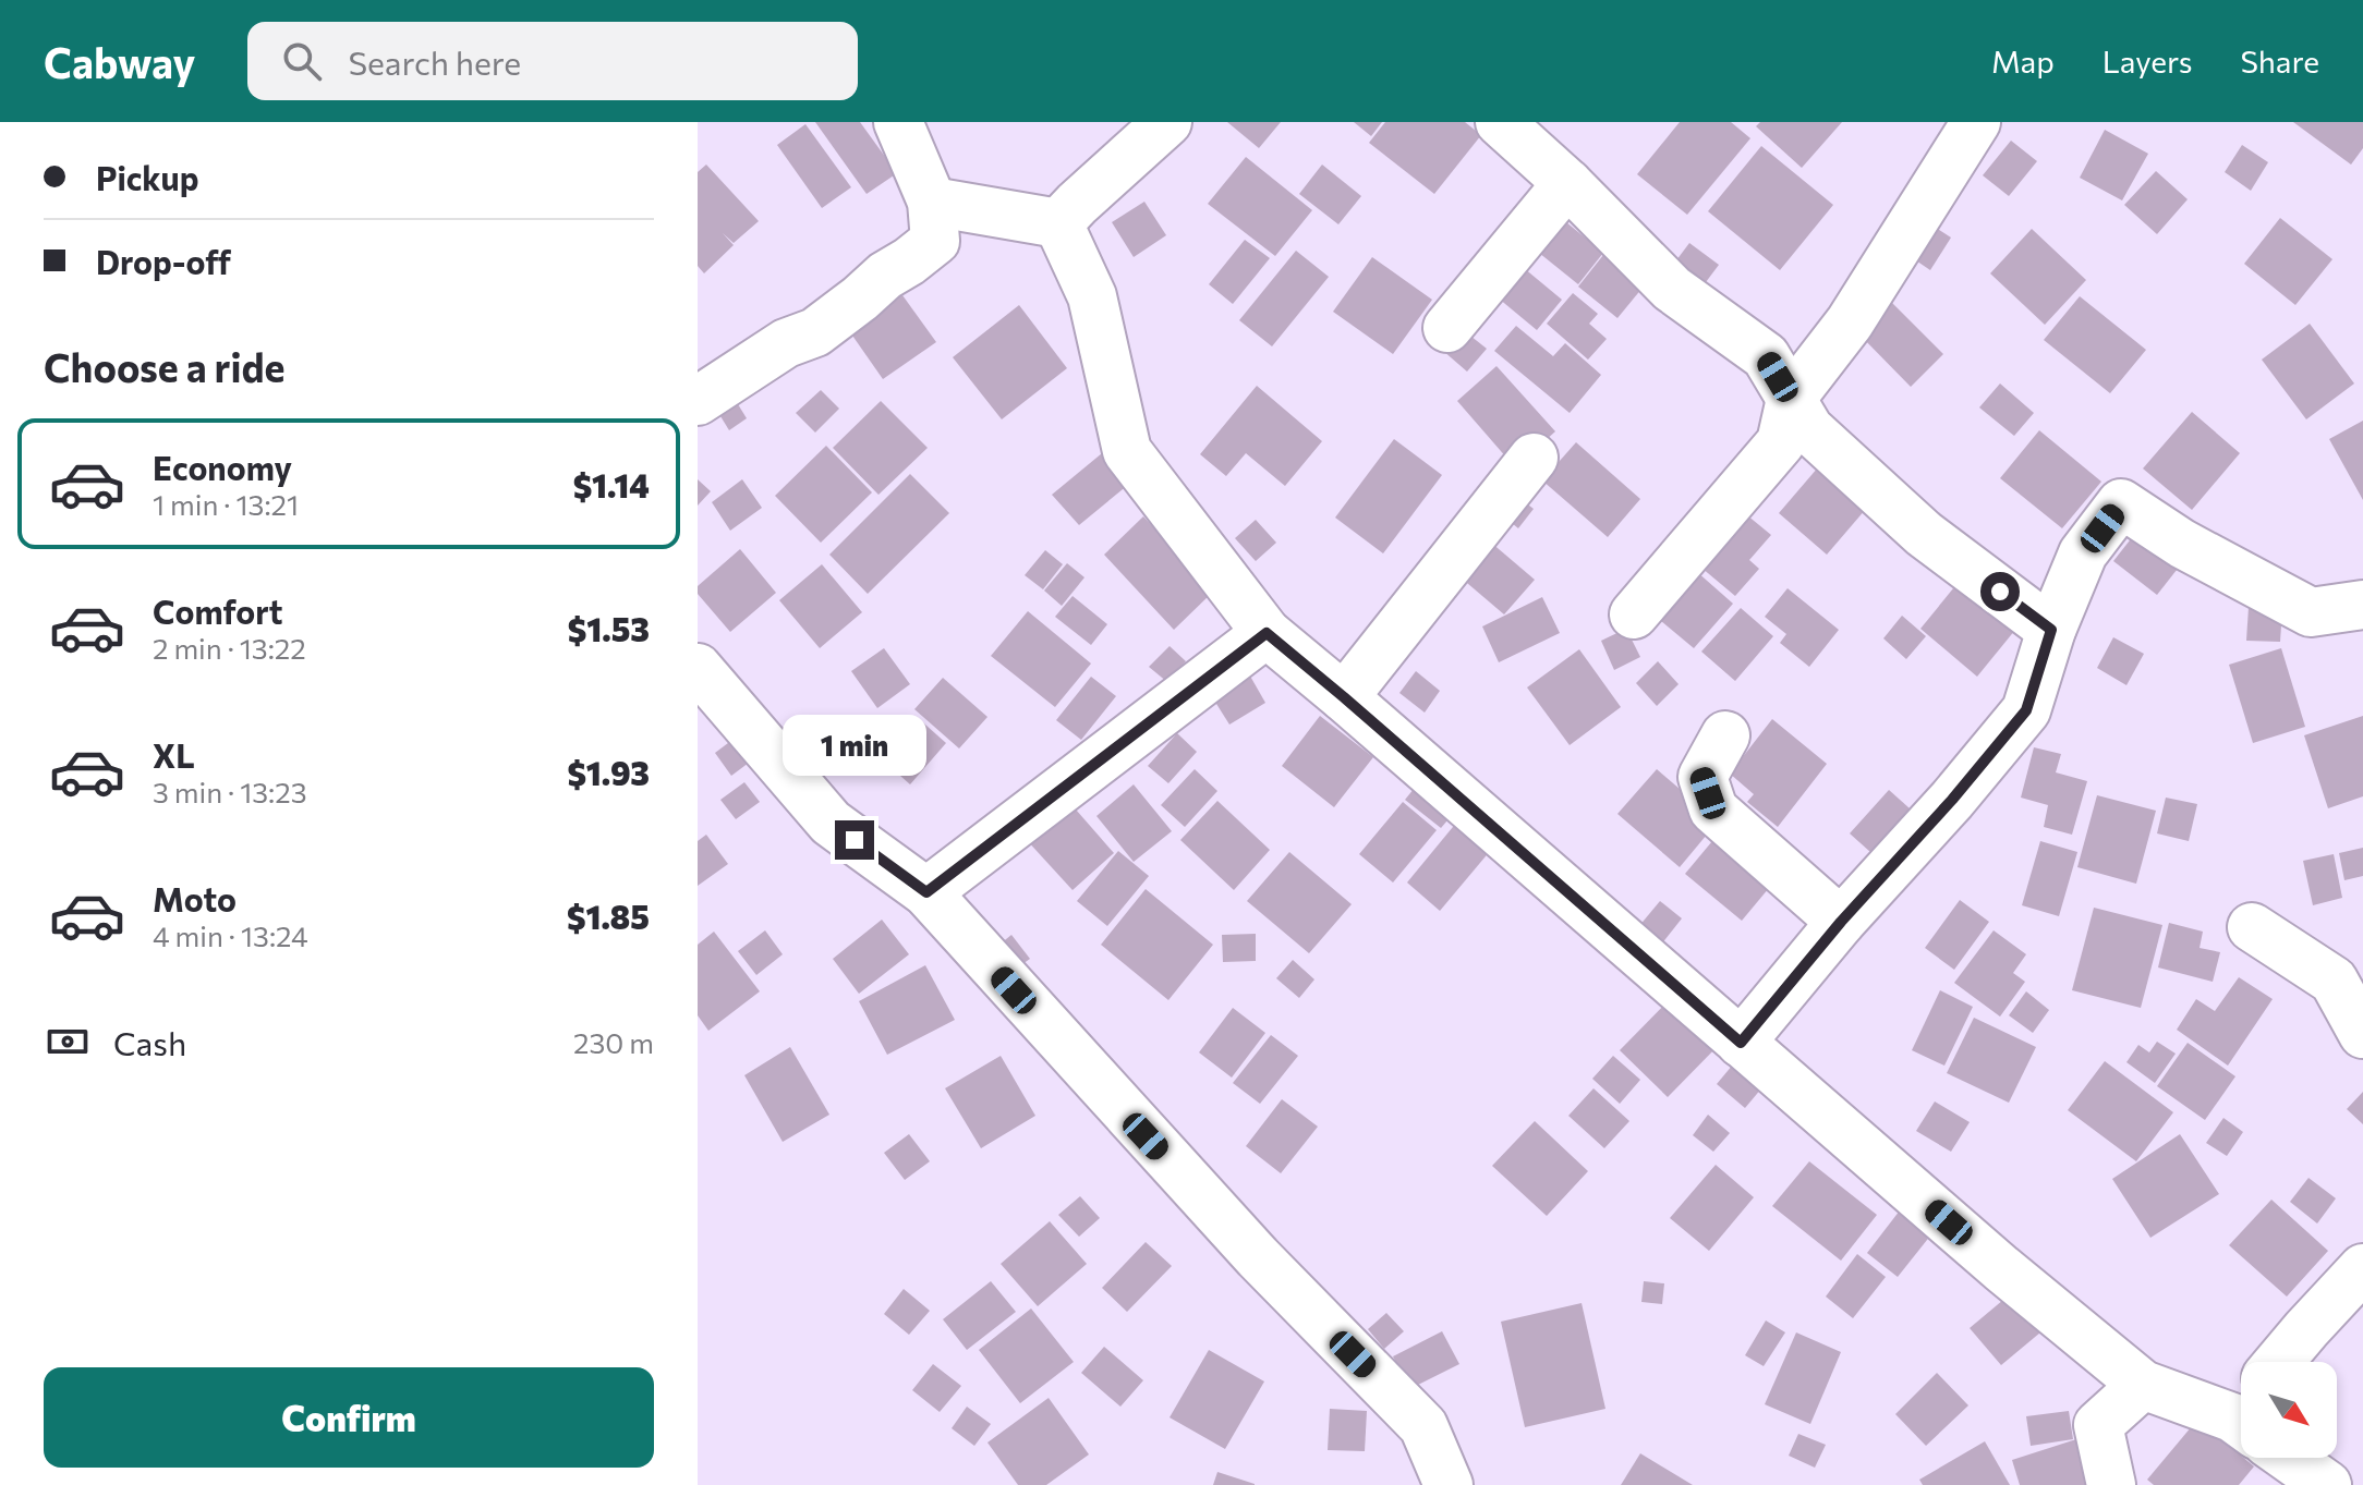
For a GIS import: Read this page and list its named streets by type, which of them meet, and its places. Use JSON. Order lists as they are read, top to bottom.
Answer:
{
  "north": "bottom right",
  "page": {
    "header": "Cabway",
    "search": "Search here",
    "nav": ["Map", "Layers", "Share"],
    "banner": ["Pickup", "Drop-off"],
    "heading": "Choose a ride",
    "list": [
      {
        "name": "Economy",
        "note": "1 min · 13:21",
        "value": "$1.14"
      },
      {
        "name": "Comfort",
        "note": "2 min · 13:22",
        "value": "$1.53"
      },
      {
        "name": "XL",
        "note": "3 min · 13:23",
        "value": "$1.93"
      },
      {
        "name": "Moto",
        "note": "4 min · 13:24",
        "value": "$1.85"
      }
    ],
    "bubble": "1 min",
    "pay": ["Cash", "230 m"],
    "buttons": "Confirm"
  }
}
